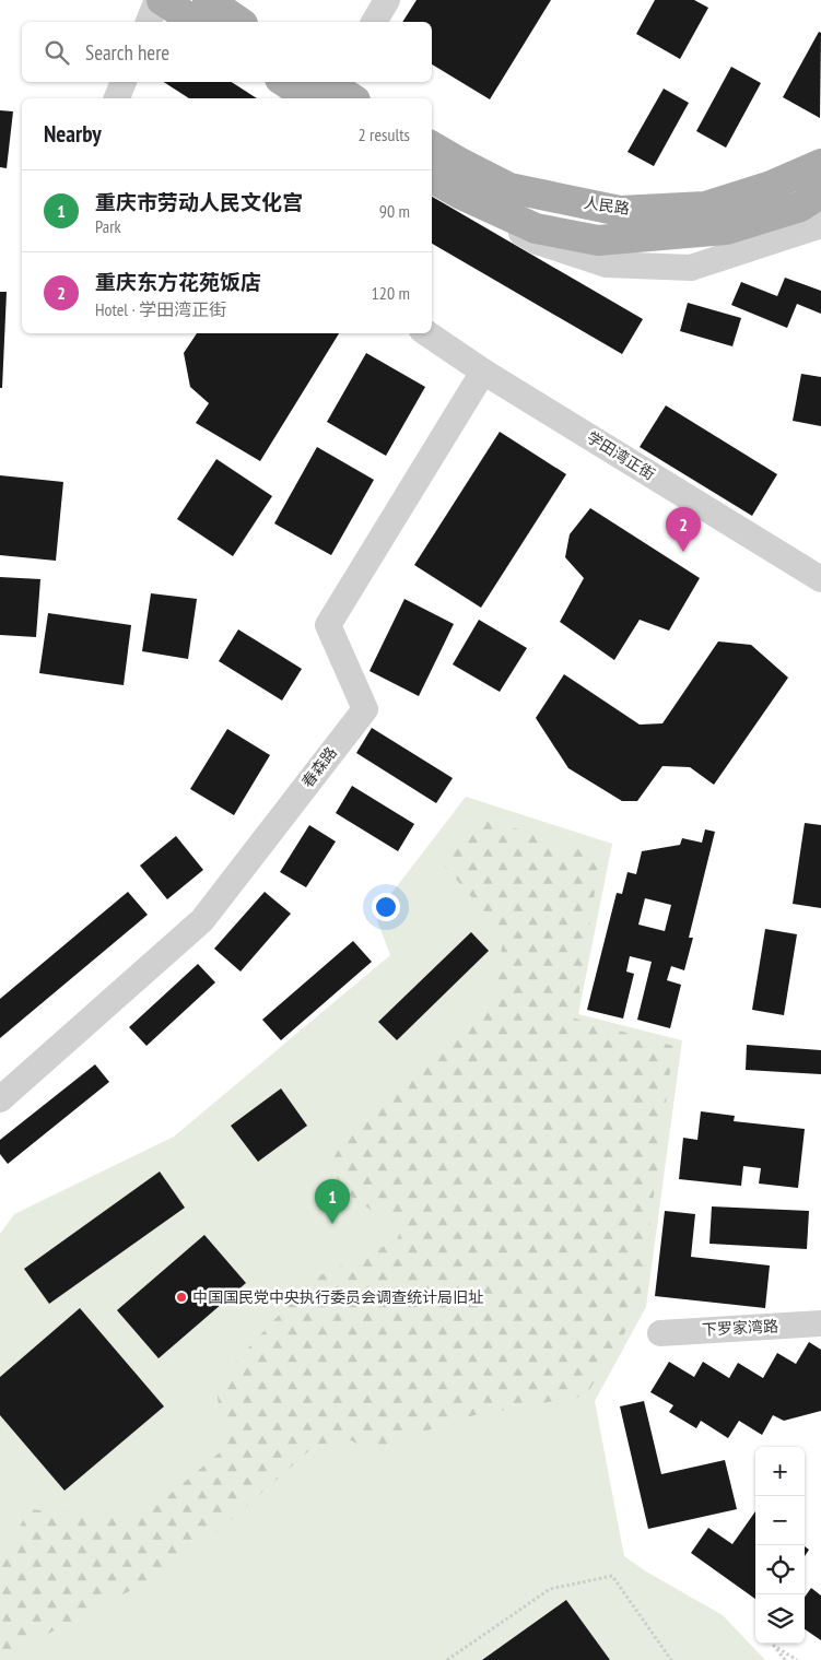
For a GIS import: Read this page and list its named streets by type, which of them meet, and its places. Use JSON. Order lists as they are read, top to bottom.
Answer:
{
  "streets": {
    "main road": ["人民路"],
    "street": ["学田湾正街", "春森路", "下罗家湾路"]
  },
  "crossings": [
    ["学田湾正街", "春森路"]
  ],
  "places": ["中国国民党中央执行委员会调查统计局旧址"],
  "page": {
    "search": "Search here",
    "heading": ["Nearby", "2 results"],
    "list": [
      {
        "mark": "1",
        "name": "重庆市劳动人民文化宫",
        "note": "Park",
        "value": "90 m"
      },
      {
        "mark": "2",
        "name": "重庆东方花苑饭店",
        "note": "Hotel · 学田湾正街",
        "value": "120 m"
      }
    ],
    "pins": ["2", "1"],
    "map_buttons": ["+", "−"]
  }
}
